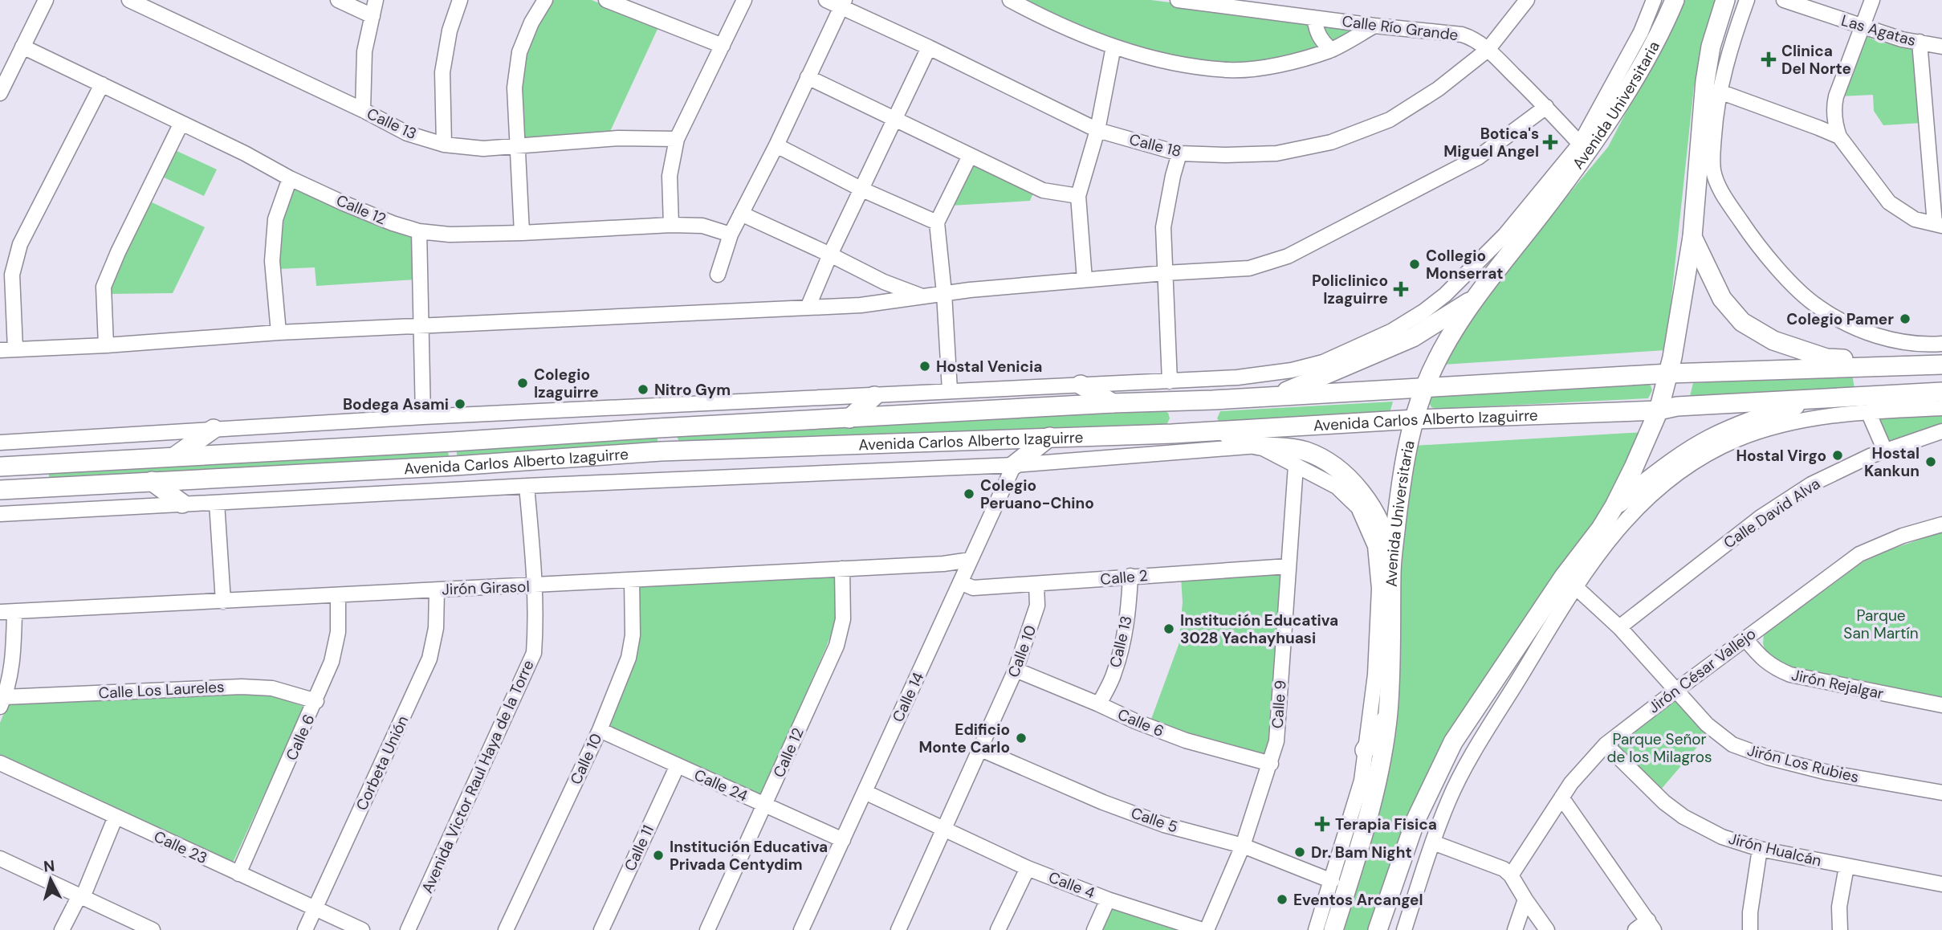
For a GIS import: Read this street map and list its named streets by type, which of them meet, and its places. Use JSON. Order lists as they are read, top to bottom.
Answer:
{
  "streets": {
    "main road": ["Avenida Universitaria", "Avenida Carlos Alberto Izaguirre"],
    "street": [
      "Calle Río Grande",
      "Las Agatas",
      "Calle 13",
      "Calle 18",
      "Calle 12",
      "Calle David Alva",
      "Calle 2",
      "Jirón Girasol",
      "Calle 10",
      "Jirón César Vallejo",
      "Jirón Rejalgar",
      "Calle Los Laureles",
      "Calle 14",
      "Calle 9",
      "Calle 6",
      "Corbeta Unión",
      "Jirón Los Rubies",
      "Avenida Victor Raul Haya de la Torre",
      "Calle 24",
      "Calle 5",
      "Calle 23",
      "Calle 11",
      "Jirón Hualcán",
      "Calle 4"
    ]
  },
  "crossings": [
    ["Calle Río Grande", "Avenida Universitaria"],
    ["Calle Río Grande", "Calle 18"],
    ["Avenida Universitaria", "Avenida Carlos Alberto Izaguirre"],
    ["Avenida Universitaria", "Calle 9"],
    ["Avenida Universitaria", "Calle 5"],
    ["Calle 13", "Calle 2"],
    ["Calle 13", "Calle 6"],
    ["Calle 12", "Jirón Girasol"],
    ["Calle 12", "Calle 24"],
    ["Avenida Carlos Alberto Izaguirre", "Calle 14"],
    ["Avenida Carlos Alberto Izaguirre", "Avenida Victor Raul Haya de la Torre"],
    ["Calle David Alva", "Jirón Los Rubies"],
    ["Calle 2", "Calle 10"],
    ["Calle 2", "Calle 14"],
    ["Calle 2", "Calle 9"],
    ["Jirón Girasol", "Calle 10"],
    ["Jirón Girasol", "Calle 14"],
    ["Jirón Girasol", "Calle 6"],
    ["Jirón Girasol", "Corbeta Unión"],
    ["Jirón Girasol", "Avenida Victor Raul Haya de la Torre"],
    ["Calle 10", "Calle 6"],
    ["Calle 10", "Calle 24"],
    ["Calle 10", "Calle 5"],
    ["Calle 10", "Calle 4"],
    ["Jirón César Vallejo", "Jirón Rejalgar"],
    ["Jirón César Vallejo", "Jirón Los Rubies"],
    ["Jirón César Vallejo", "Jirón Hualcán"],
    ["Calle Los Laureles", "Calle 6"],
    ["Calle 14", "Calle 24"],
    ["Calle 9", "Calle 6"],
    ["Calle 9", "Calle 5"],
    ["Calle 9", "Calle 4"],
    ["Calle 6", "Calle 23"],
    ["Corbeta Unión", "Calle 23"],
    ["Calle 24", "Calle 11"]
  ],
  "parks": ["Parque San Martín", "Parque Señor de los Milagros"],
  "places": {
    "health": [
      "Clinica Del Norte",
      "Botica's Miguel Angel",
      "Policlinico Izaguirre",
      "Terapia Fisica"
    ],
    "other": [
      "Collegio Monserrat",
      "Colegio Pamer",
      "Hostal Venicia",
      "Colegio Izaguirre",
      "Nitro Gym",
      "Bodega Asami",
      "Hostal Virgo",
      "Hostal Kankun",
      "Colegio Peruano-Chino",
      "Institución Educativa 3028 Yachayhuasi",
      "Edificio Monte Carlo",
      "Dr. Bam Night",
      "Institución Educativa Privada Centydim",
      "Eventos Arcangel"
    ]
  },
  "north": "top"
}
